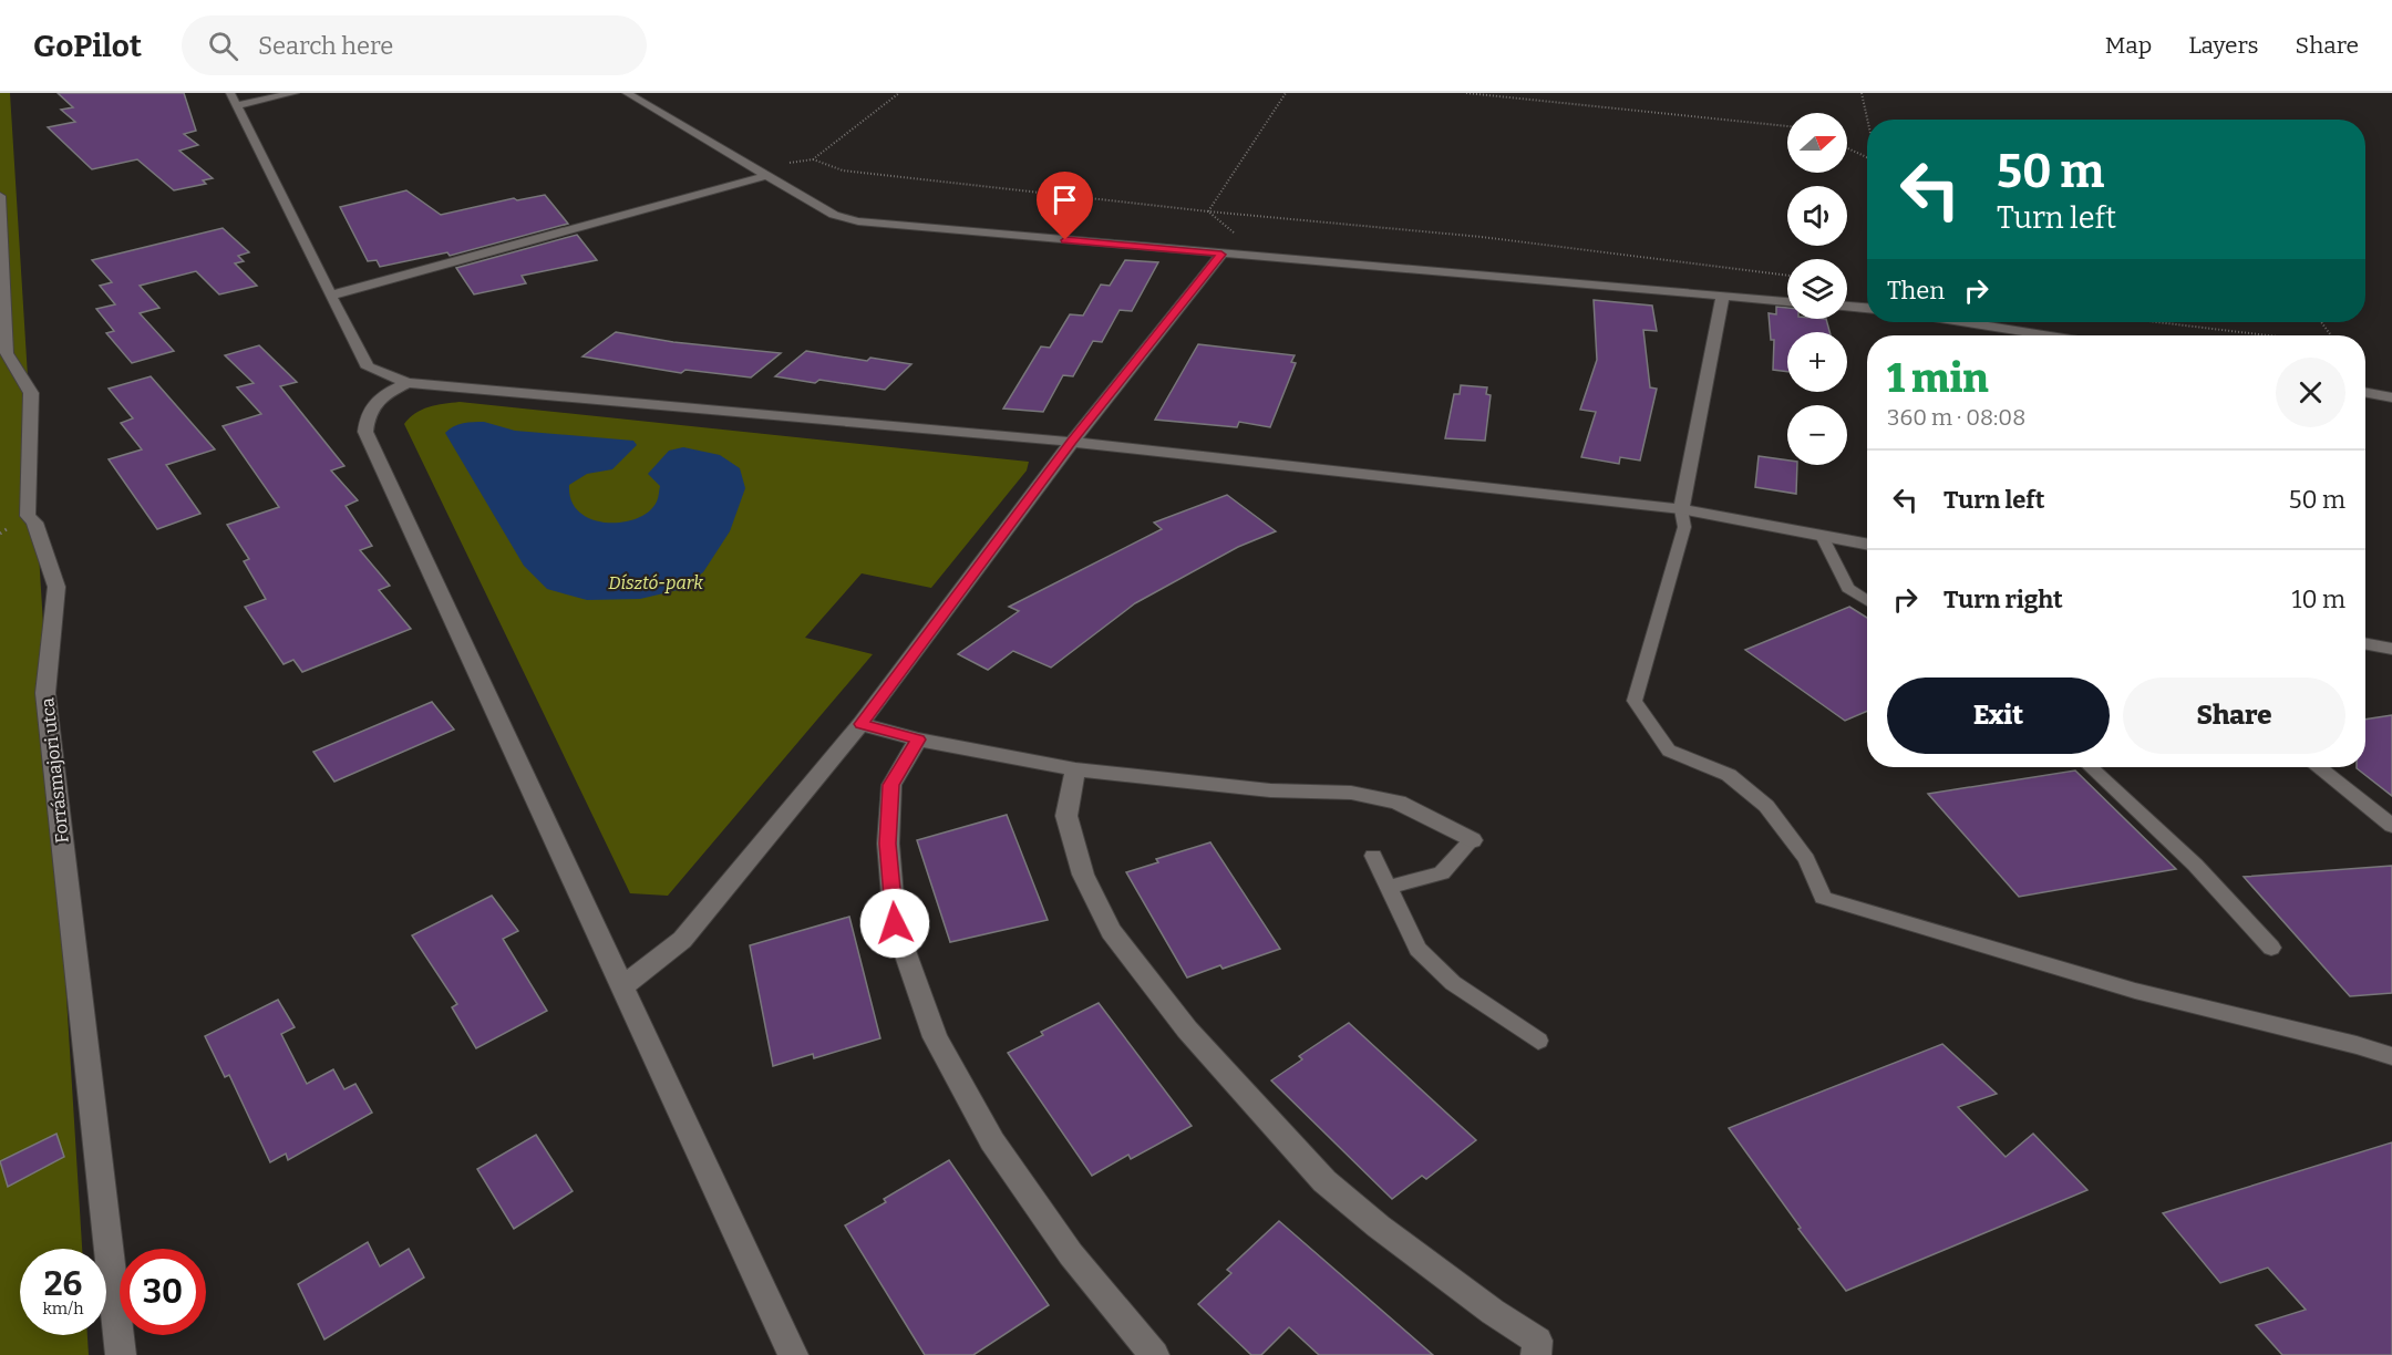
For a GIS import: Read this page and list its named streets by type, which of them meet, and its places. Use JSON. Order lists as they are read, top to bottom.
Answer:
{
  "streets": {
    "street": ["Forrásmajori utca"]
  },
  "parks": ["Dísztó-park"],
  "north": "right",
  "page": {
    "header": "GoPilot",
    "search": "Search here",
    "nav": ["Map", "Layers", "Share"],
    "map_buttons": ["+", "−"],
    "turn": ["50 m", "Turn left"],
    "then": "Then",
    "heading": ["1 min", "360 m · 08:08"],
    "list": [
      {
        "name": "Turn left",
        "value": "50 m"
      },
      {
        "name": "Turn right",
        "value": "10 m"
      }
    ],
    "buttons": ["Exit", "Share"],
    "speed": "26 km/h",
    "limit": "30"
  }
}
